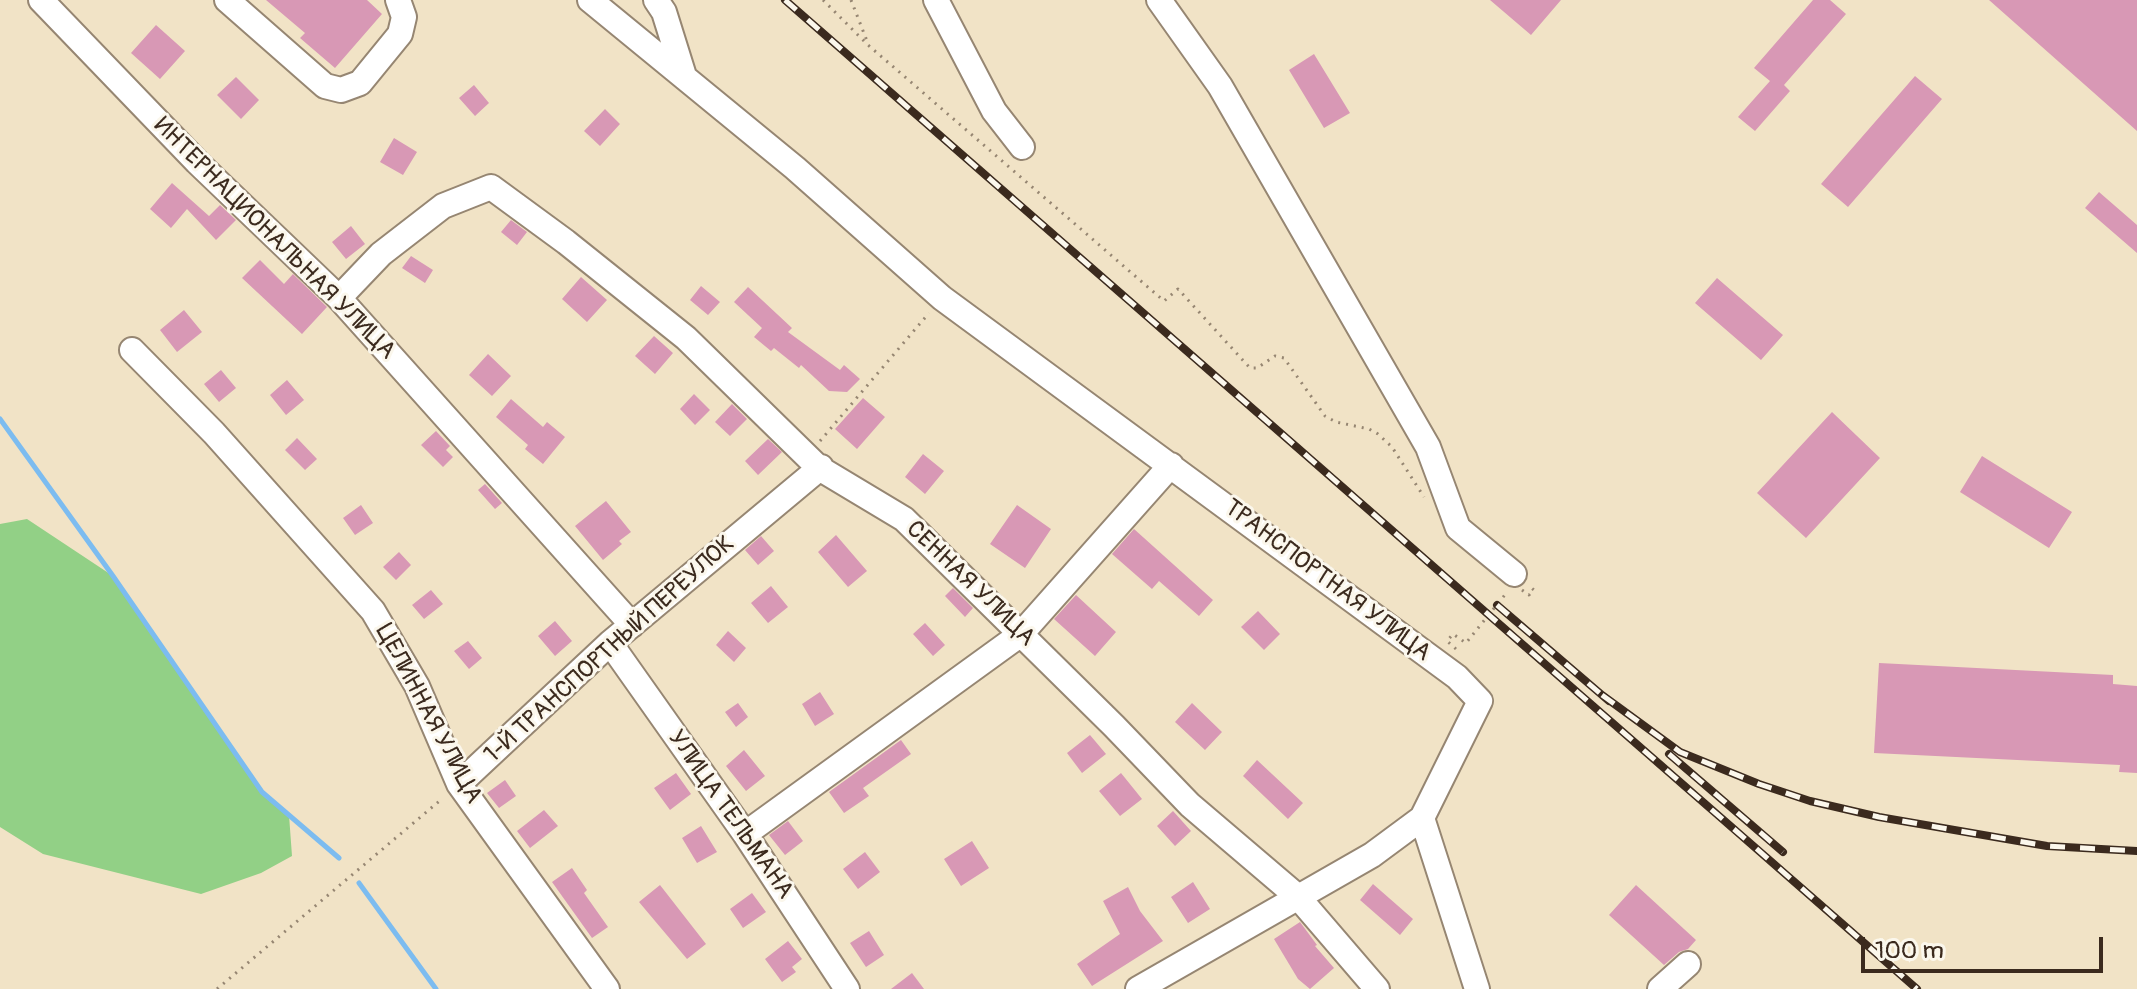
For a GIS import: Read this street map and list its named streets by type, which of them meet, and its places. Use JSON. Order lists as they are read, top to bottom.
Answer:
{
  "streets": {
    "street": [
      "ИНТЕРНАЦИОНАЛЬНАЯ УЛИЦА",
      "ТРАНСПОРТНАЯ УЛИЦА",
      "СЕННАЯ УЛИЦА",
      "1-Й ТРАНСПОРТНЫЙ ПЕРЕУЛОК",
      "ЦЕЛИННАЯ УЛИЦА",
      "УЛИЦА ТЕЛЬМАНА"
    ]
  },
  "crossings": [
    ["ИНТЕРНАЦИОНАЛЬНАЯ УЛИЦА", "СЕННАЯ УЛИЦА"],
    ["ИНТЕРНАЦИОНАЛЬНАЯ УЛИЦА", "1-Й ТРАНСПОРТНЫЙ ПЕРЕУЛОК"],
    ["СЕННАЯ УЛИЦА", "1-Й ТРАНСПОРТНЫЙ ПЕРЕУЛОК"],
    ["1-Й ТРАНСПОРТНЫЙ ПЕРЕУЛОК", "ЦЕЛИННАЯ УЛИЦА"],
    ["1-Й ТРАНСПОРТНЫЙ ПЕРЕУЛОК", "УЛИЦА ТЕЛЬМАНА"]
  ],
  "scale_bar": "100 m"
}
